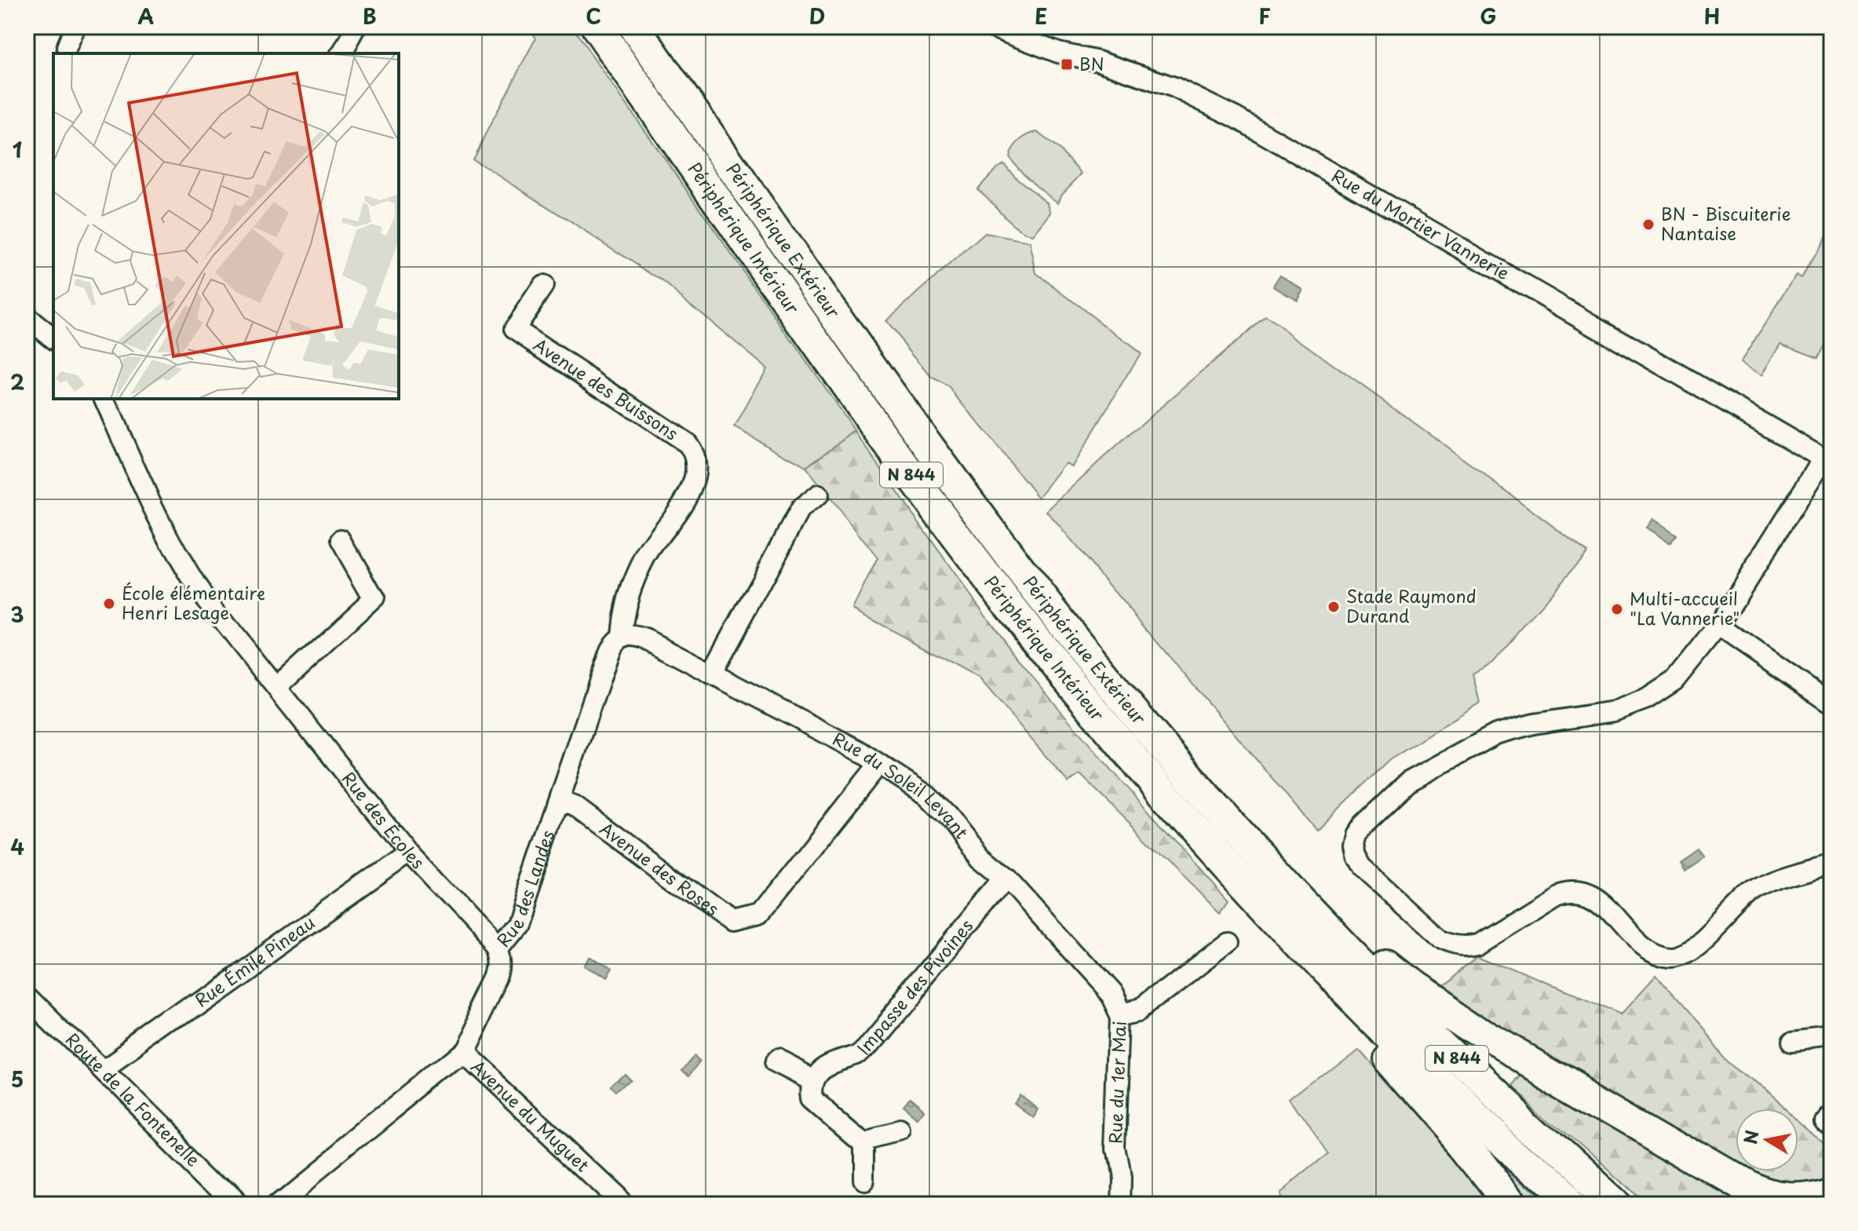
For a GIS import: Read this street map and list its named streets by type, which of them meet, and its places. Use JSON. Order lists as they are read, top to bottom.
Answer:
{
  "streets": {
    "highway": ["Périphérique Intérieur", "Périphérique Extérieur", "N 844"],
    "street": [
      "Rue du Mortier Vannerie",
      "Avenue des Buissons",
      "Rue du Soleil Levant",
      "Rue des Écoles",
      "Avenue des Roses",
      "Rue des Landes",
      "Rue Émile Pineau",
      "Impasse des Pivoines",
      "Rue du 1er Mai",
      "Route de la Fontenelle",
      "Avenue du Muguet"
    ]
  },
  "crossings": [
    ["Avenue des Buissons", "Rue du Soleil Levant"],
    ["Avenue des Buissons", "Rue des Landes"],
    ["Rue du Soleil Levant", "Avenue des Roses"],
    ["Rue du Soleil Levant", "Rue des Landes"],
    ["Rue du Soleil Levant", "Impasse des Pivoines"],
    ["Rue du Soleil Levant", "Rue du 1er Mai"],
    ["Rue des Écoles", "Rue des Landes"],
    ["Rue des Écoles", "Rue Émile Pineau"],
    ["Avenue des Roses", "Rue des Landes"],
    ["Rue des Landes", "Avenue du Muguet"],
    ["Rue Émile Pineau", "Route de la Fontenelle"]
  ],
  "places": {
    "transit": ["BN"],
    "other": [
      "BN - Biscuiterie Nantaise",
      "École élémentaire Henri Lesage",
      "Stade Raymond Durand",
      "Multi-accueil \"La Vannerie\""
    ]
  },
  "north": "left",
  "grid": {
    "columns": [
      "A",
      "B",
      "C",
      "D",
      "E",
      "F",
      "G",
      "H"
    ],
    "rows": [
      "1",
      "2",
      "3",
      "4",
      "5"
    ]
  }
}
